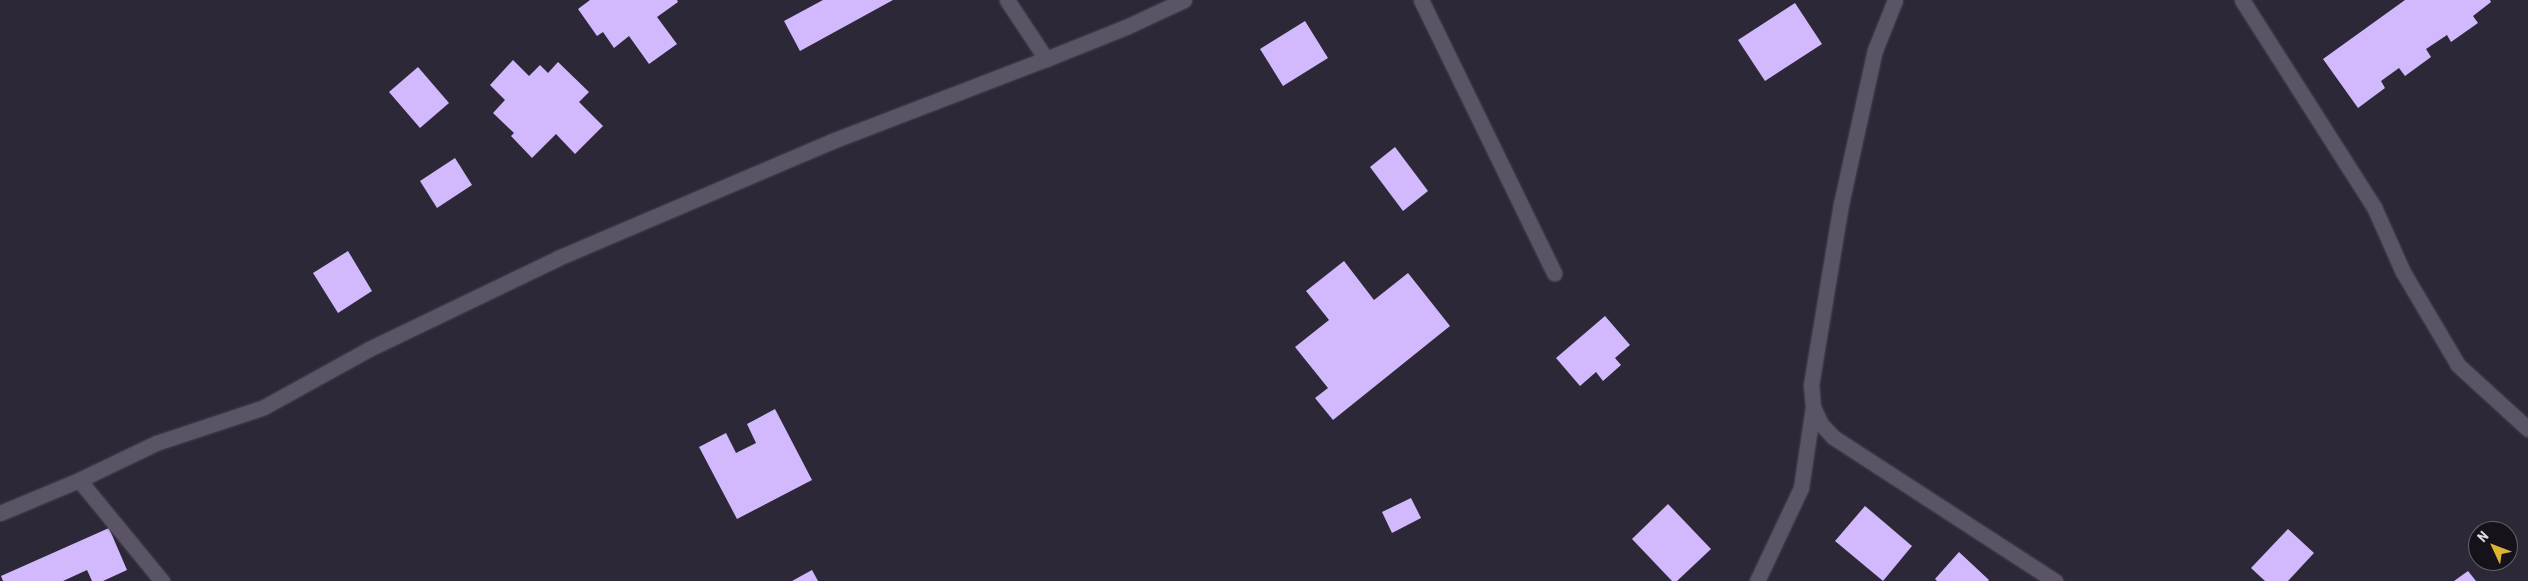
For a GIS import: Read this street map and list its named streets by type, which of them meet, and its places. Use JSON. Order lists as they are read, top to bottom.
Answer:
{
  "north": "top left"
}
